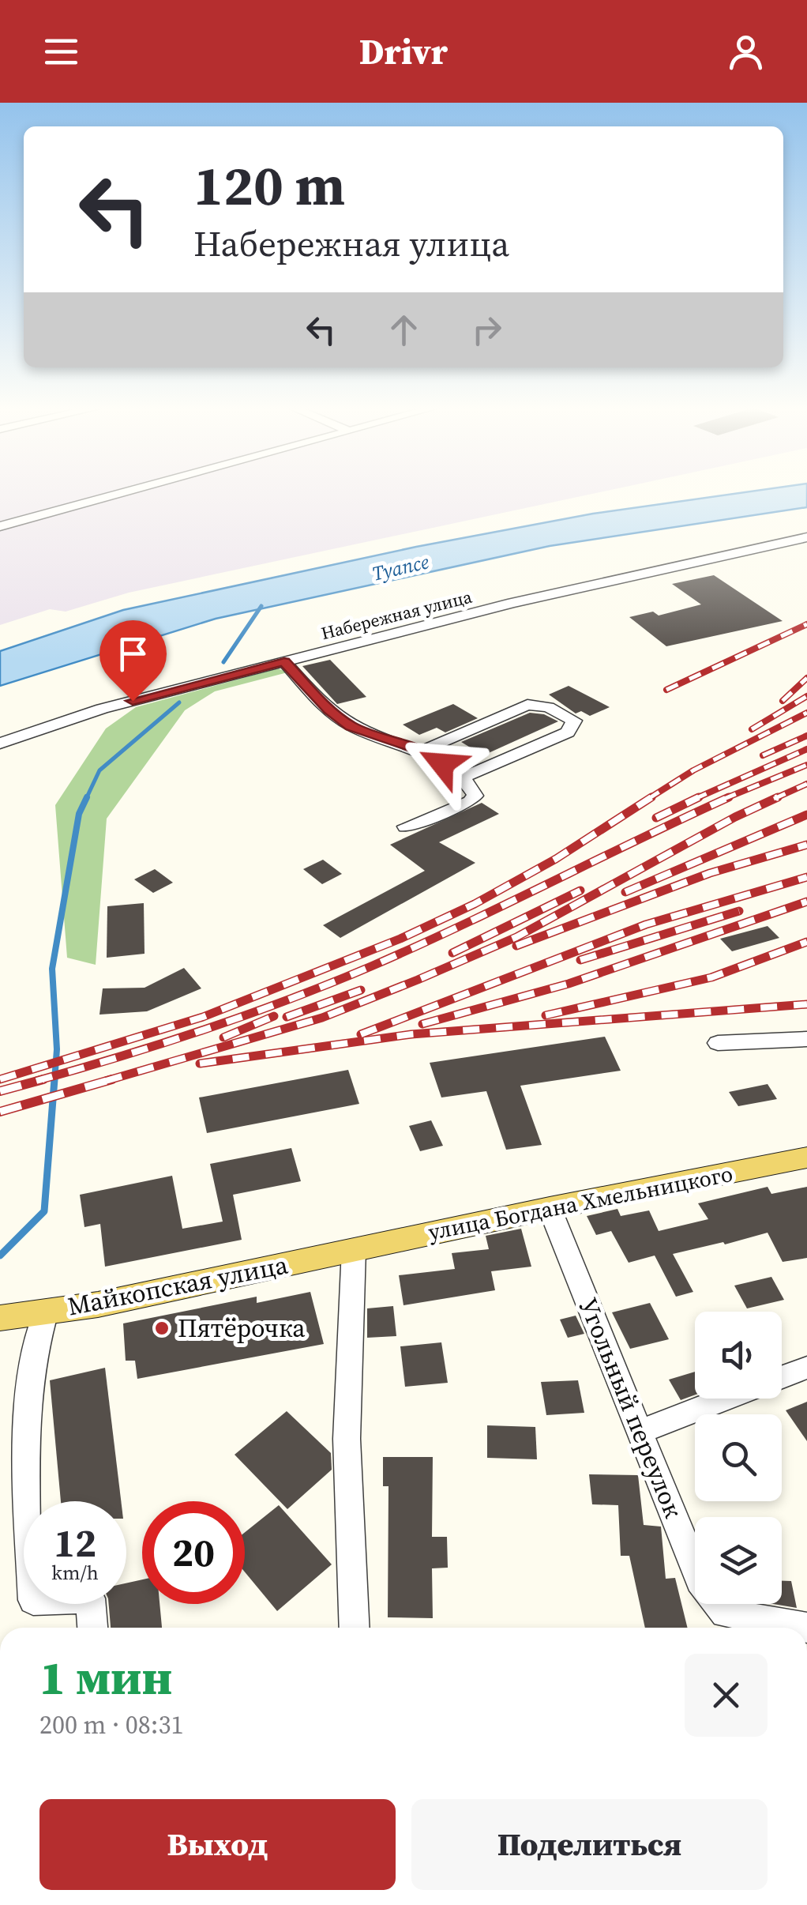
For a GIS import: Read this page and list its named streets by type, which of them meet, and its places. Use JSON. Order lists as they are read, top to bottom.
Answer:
{
  "streets": {
    "main road": ["улица Богдана Хмельницкого", "Майкопская улица"],
    "street": ["Набережная улица", "Угольный переулок"]
  },
  "crossings": [
    ["улица Богдана Хмельницкого", "Майкопская улица"],
    ["улица Богдана Хмельницкого", "Угольный переулок"]
  ],
  "water": ["Туапсе"],
  "places": ["Пятёрочка"],
  "page": {
    "header": "Drivr",
    "turn": ["120 m", "Набережная улица"],
    "speed": "12 km/h",
    "limit": "20",
    "heading": ["1 мин", "200 m · 08:31"],
    "buttons": ["Выход", "Поделиться"]
  }
}
